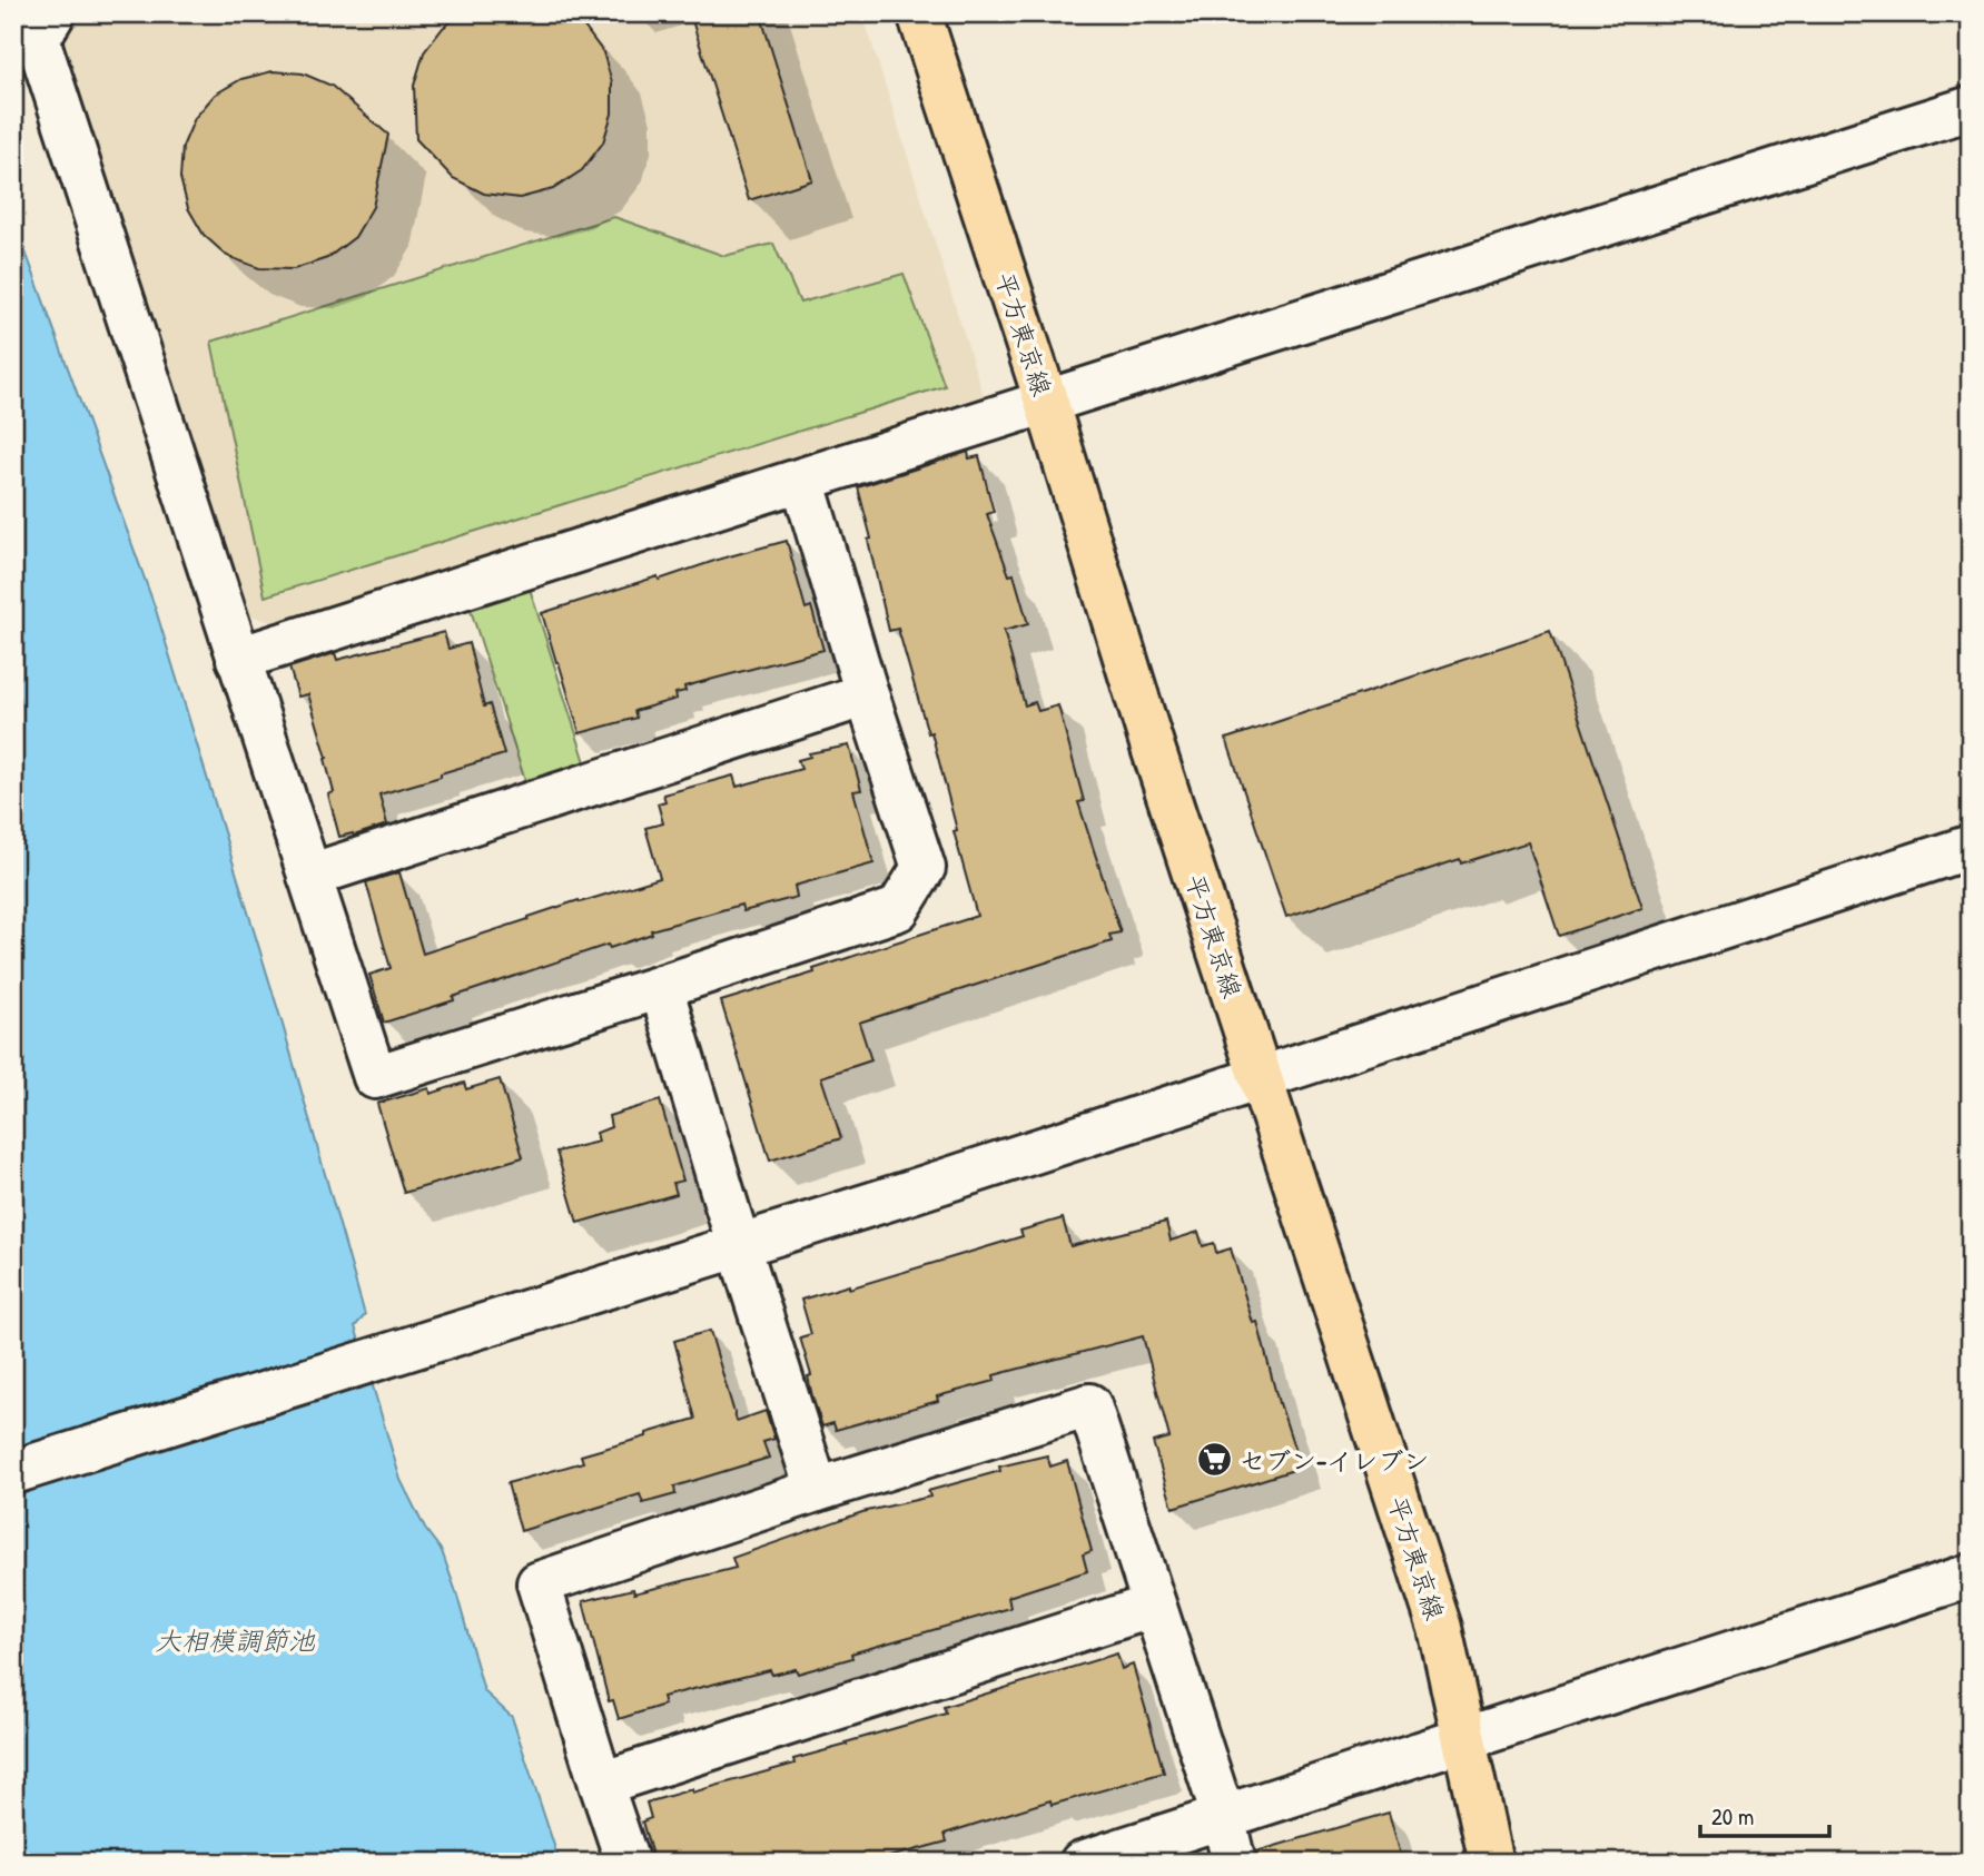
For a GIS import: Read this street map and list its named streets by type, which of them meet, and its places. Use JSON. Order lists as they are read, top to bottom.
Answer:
{
  "streets": {
    "main road": ["平方東京線"]
  },
  "water": ["大相模調節池"],
  "places": {
    "supermarket": ["セブン-イレブン"]
  },
  "scale_bar": "20 m"
}
